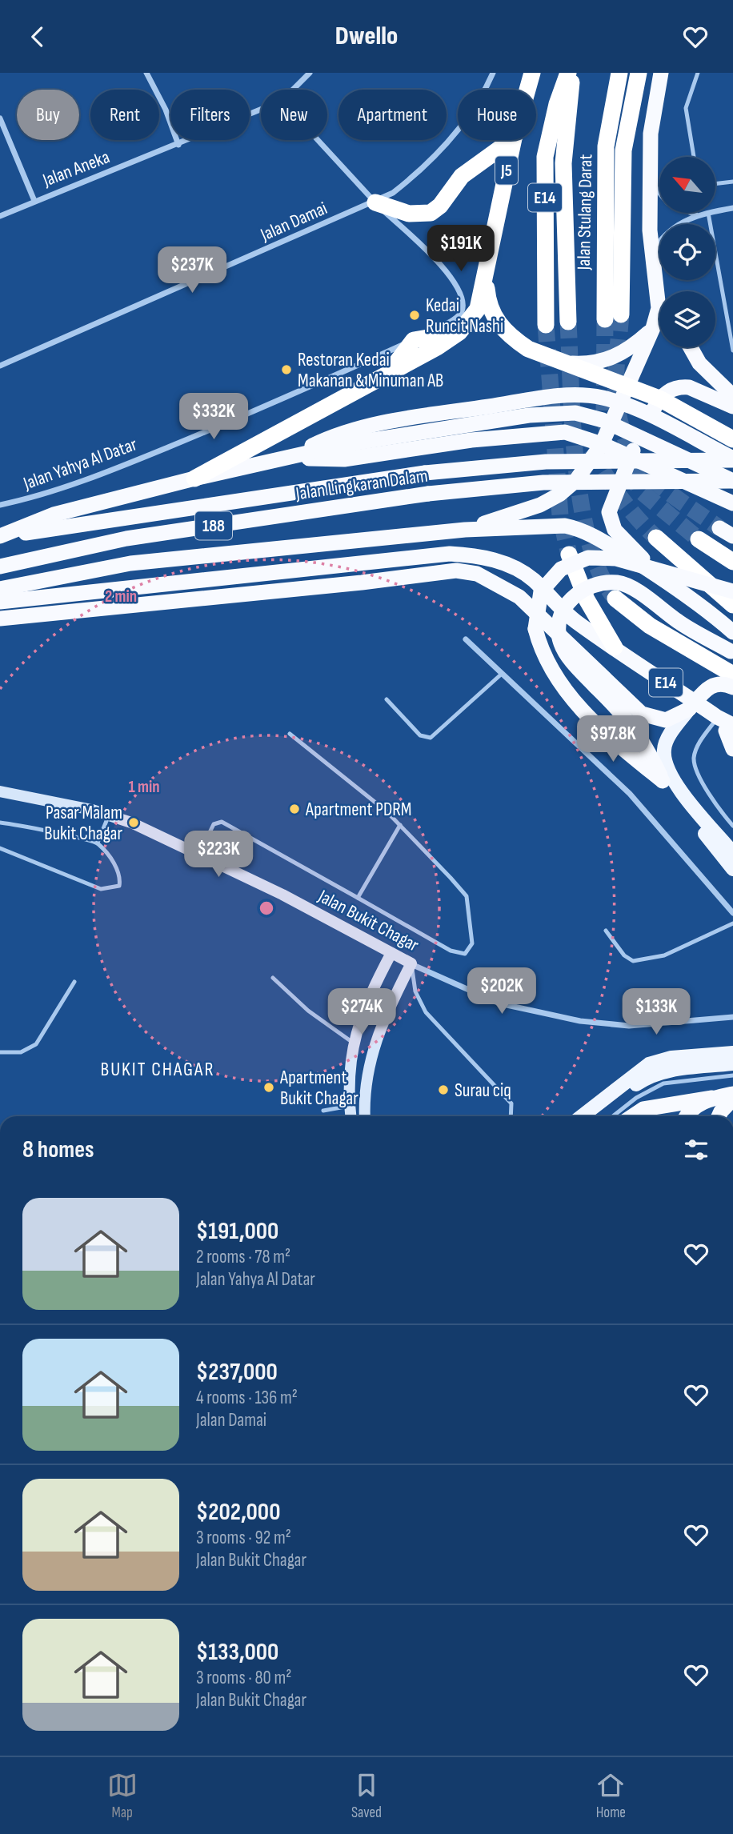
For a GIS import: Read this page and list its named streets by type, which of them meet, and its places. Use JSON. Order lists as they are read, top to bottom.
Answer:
{
  "streets": {
    "highway": [
      "J5",
      "E14",
      "Jalan Stulang Darat",
      "Jalan Lingkaran Dalam",
      "188"
    ],
    "main road": ["Jalan Bukit Chagar"],
    "street": ["Jalan Aneka", "Jalan Damai", "Jalan Yahya Al Datar"]
  },
  "crossings": [
    ["Jalan Damai", "Jalan Yahya Al Datar"]
  ],
  "districts": ["BUKIT CHAGAR"],
  "places": [
    "Kedai Runcit Nashi",
    "Restoran Kedai Makanan & Minuman AB",
    "Apartment PDRM",
    "Pasar Malam Bukit Chagar",
    "Apartment Bukit Chagar",
    "Surau ciq"
  ],
  "north": "top left",
  "page": {
    "header": "Dwello",
    "chip": [
      "Buy",
      "Rent",
      "Filters",
      "New",
      "Apartment",
      "House"
    ],
    "price": [
      "$191K",
      "$237K",
      "$332K",
      "$97.8K",
      "$223K",
      "$202K",
      "$274K",
      "$133K"
    ],
    "heading": "8 homes",
    "list": [
      {
        "name": "$191,000",
        "note": "2 rooms · 78 m² · Jalan Yahya Al Datar"
      },
      {
        "name": "$237,000",
        "note": "4 rooms · 136 m² · Jalan Damai"
      },
      {
        "name": "$202,000",
        "note": "3 rooms · 92 m² · Jalan Bukit Chagar"
      },
      {
        "name": "$133,000",
        "note": "3 rooms · 80 m² · Jalan Bukit Chagar"
      }
    ],
    "tabs": ["Map", "Saved", "Home"]
  },
  "rings": ["2 min", "1 min"]
}
